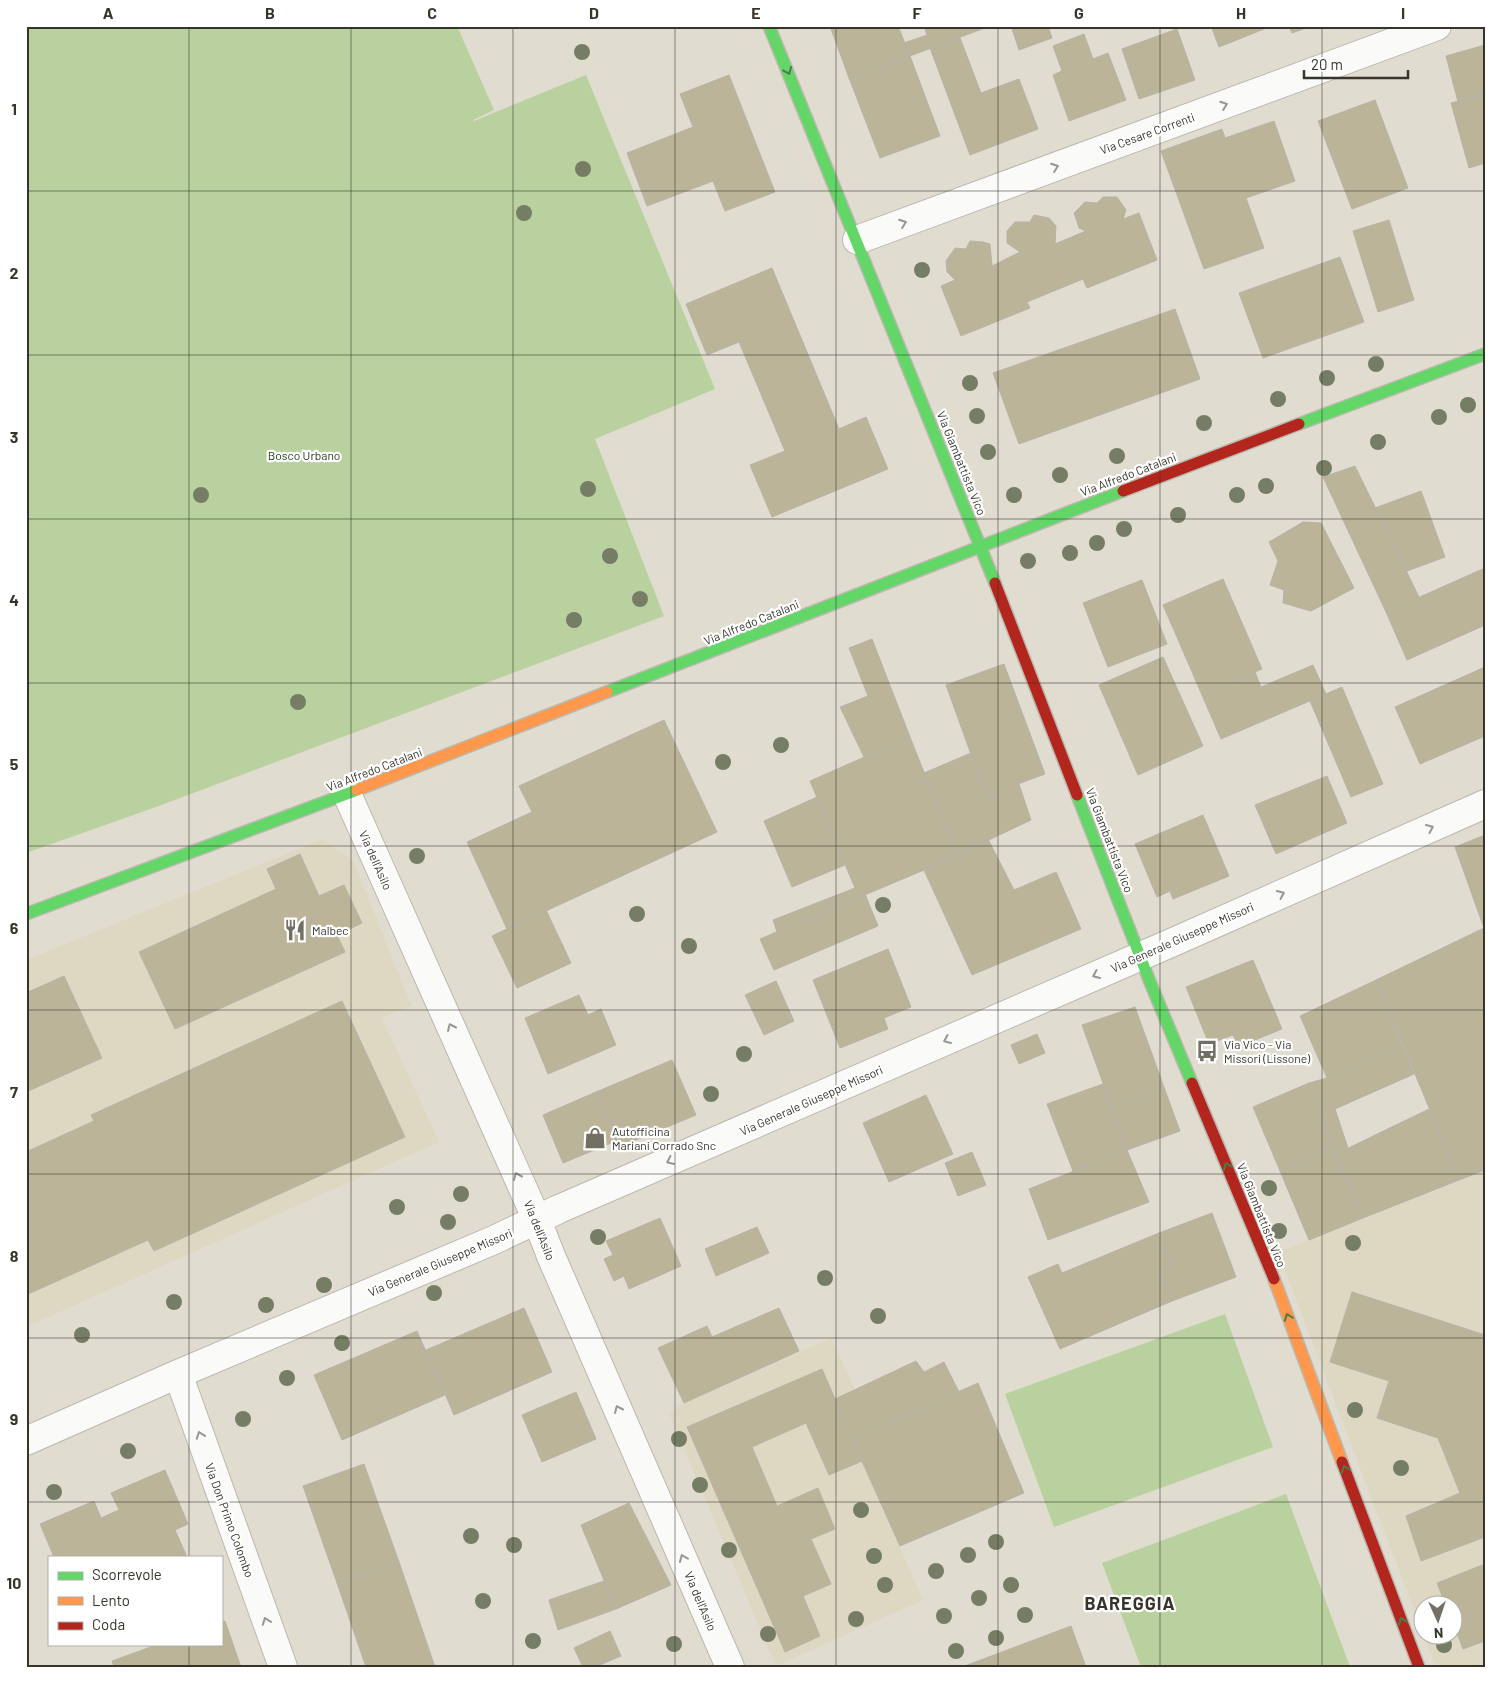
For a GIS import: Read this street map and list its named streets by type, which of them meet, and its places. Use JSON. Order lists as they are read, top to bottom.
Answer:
{
  "streets": {
    "street": [
      "Via Cesare Correnti",
      "Via Giambattista Vico",
      "Via Alfredo Catalani",
      "Via dell'Asilo",
      "Via Generale Giuseppe Missori",
      "Via Don Primo Colombo"
    ]
  },
  "crossings": [
    ["Via Cesare Correnti", "Via Giambattista Vico"],
    ["Via Giambattista Vico", "Via Alfredo Catalani"],
    ["Via Giambattista Vico", "Via Generale Giuseppe Missori"],
    ["Via Alfredo Catalani", "Via dell'Asilo"],
    ["Via dell'Asilo", "Via Generale Giuseppe Missori"],
    ["Via Generale Giuseppe Missori", "Via Don Primo Colombo"]
  ],
  "one_way": ["Via Cesare Correnti", "Via dell'Asilo", "Via Don Primo Colombo"],
  "districts": ["BAREGGIA"],
  "parks": ["Bosco Urbano"],
  "places": {
    "restaurant": ["Malbec"],
    "bus stop": ["Via Vico - Via Missori (Lissone)"],
    "shop": ["Autofficina Mariani Corrado Snc"]
  },
  "legend": ["Scorrevole", "Lento", "Coda"],
  "scale_bar": "20 m",
  "north": "bottom",
  "grid": {
    "columns": [
      "A",
      "B",
      "C",
      "D",
      "E",
      "F",
      "G",
      "H",
      "I"
    ],
    "rows": [
      "1",
      "2",
      "3",
      "4",
      "5",
      "6",
      "7",
      "8",
      "9",
      "10"
    ]
  }
}
